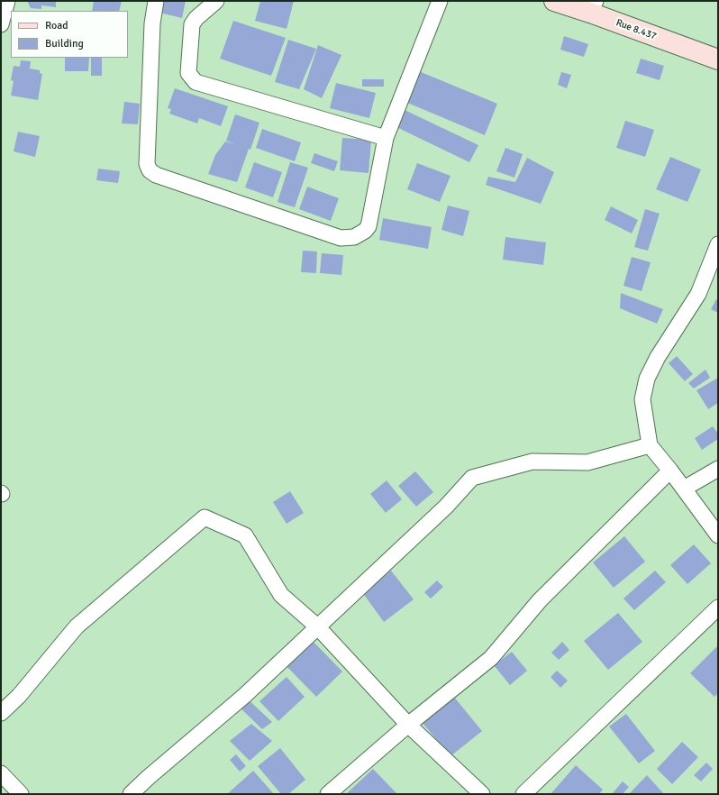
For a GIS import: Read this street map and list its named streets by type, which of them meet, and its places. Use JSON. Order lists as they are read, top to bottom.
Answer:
{
  "streets": {
    "main road": ["Rue 8.437"]
  },
  "legend": ["Road", "Building"]
}
